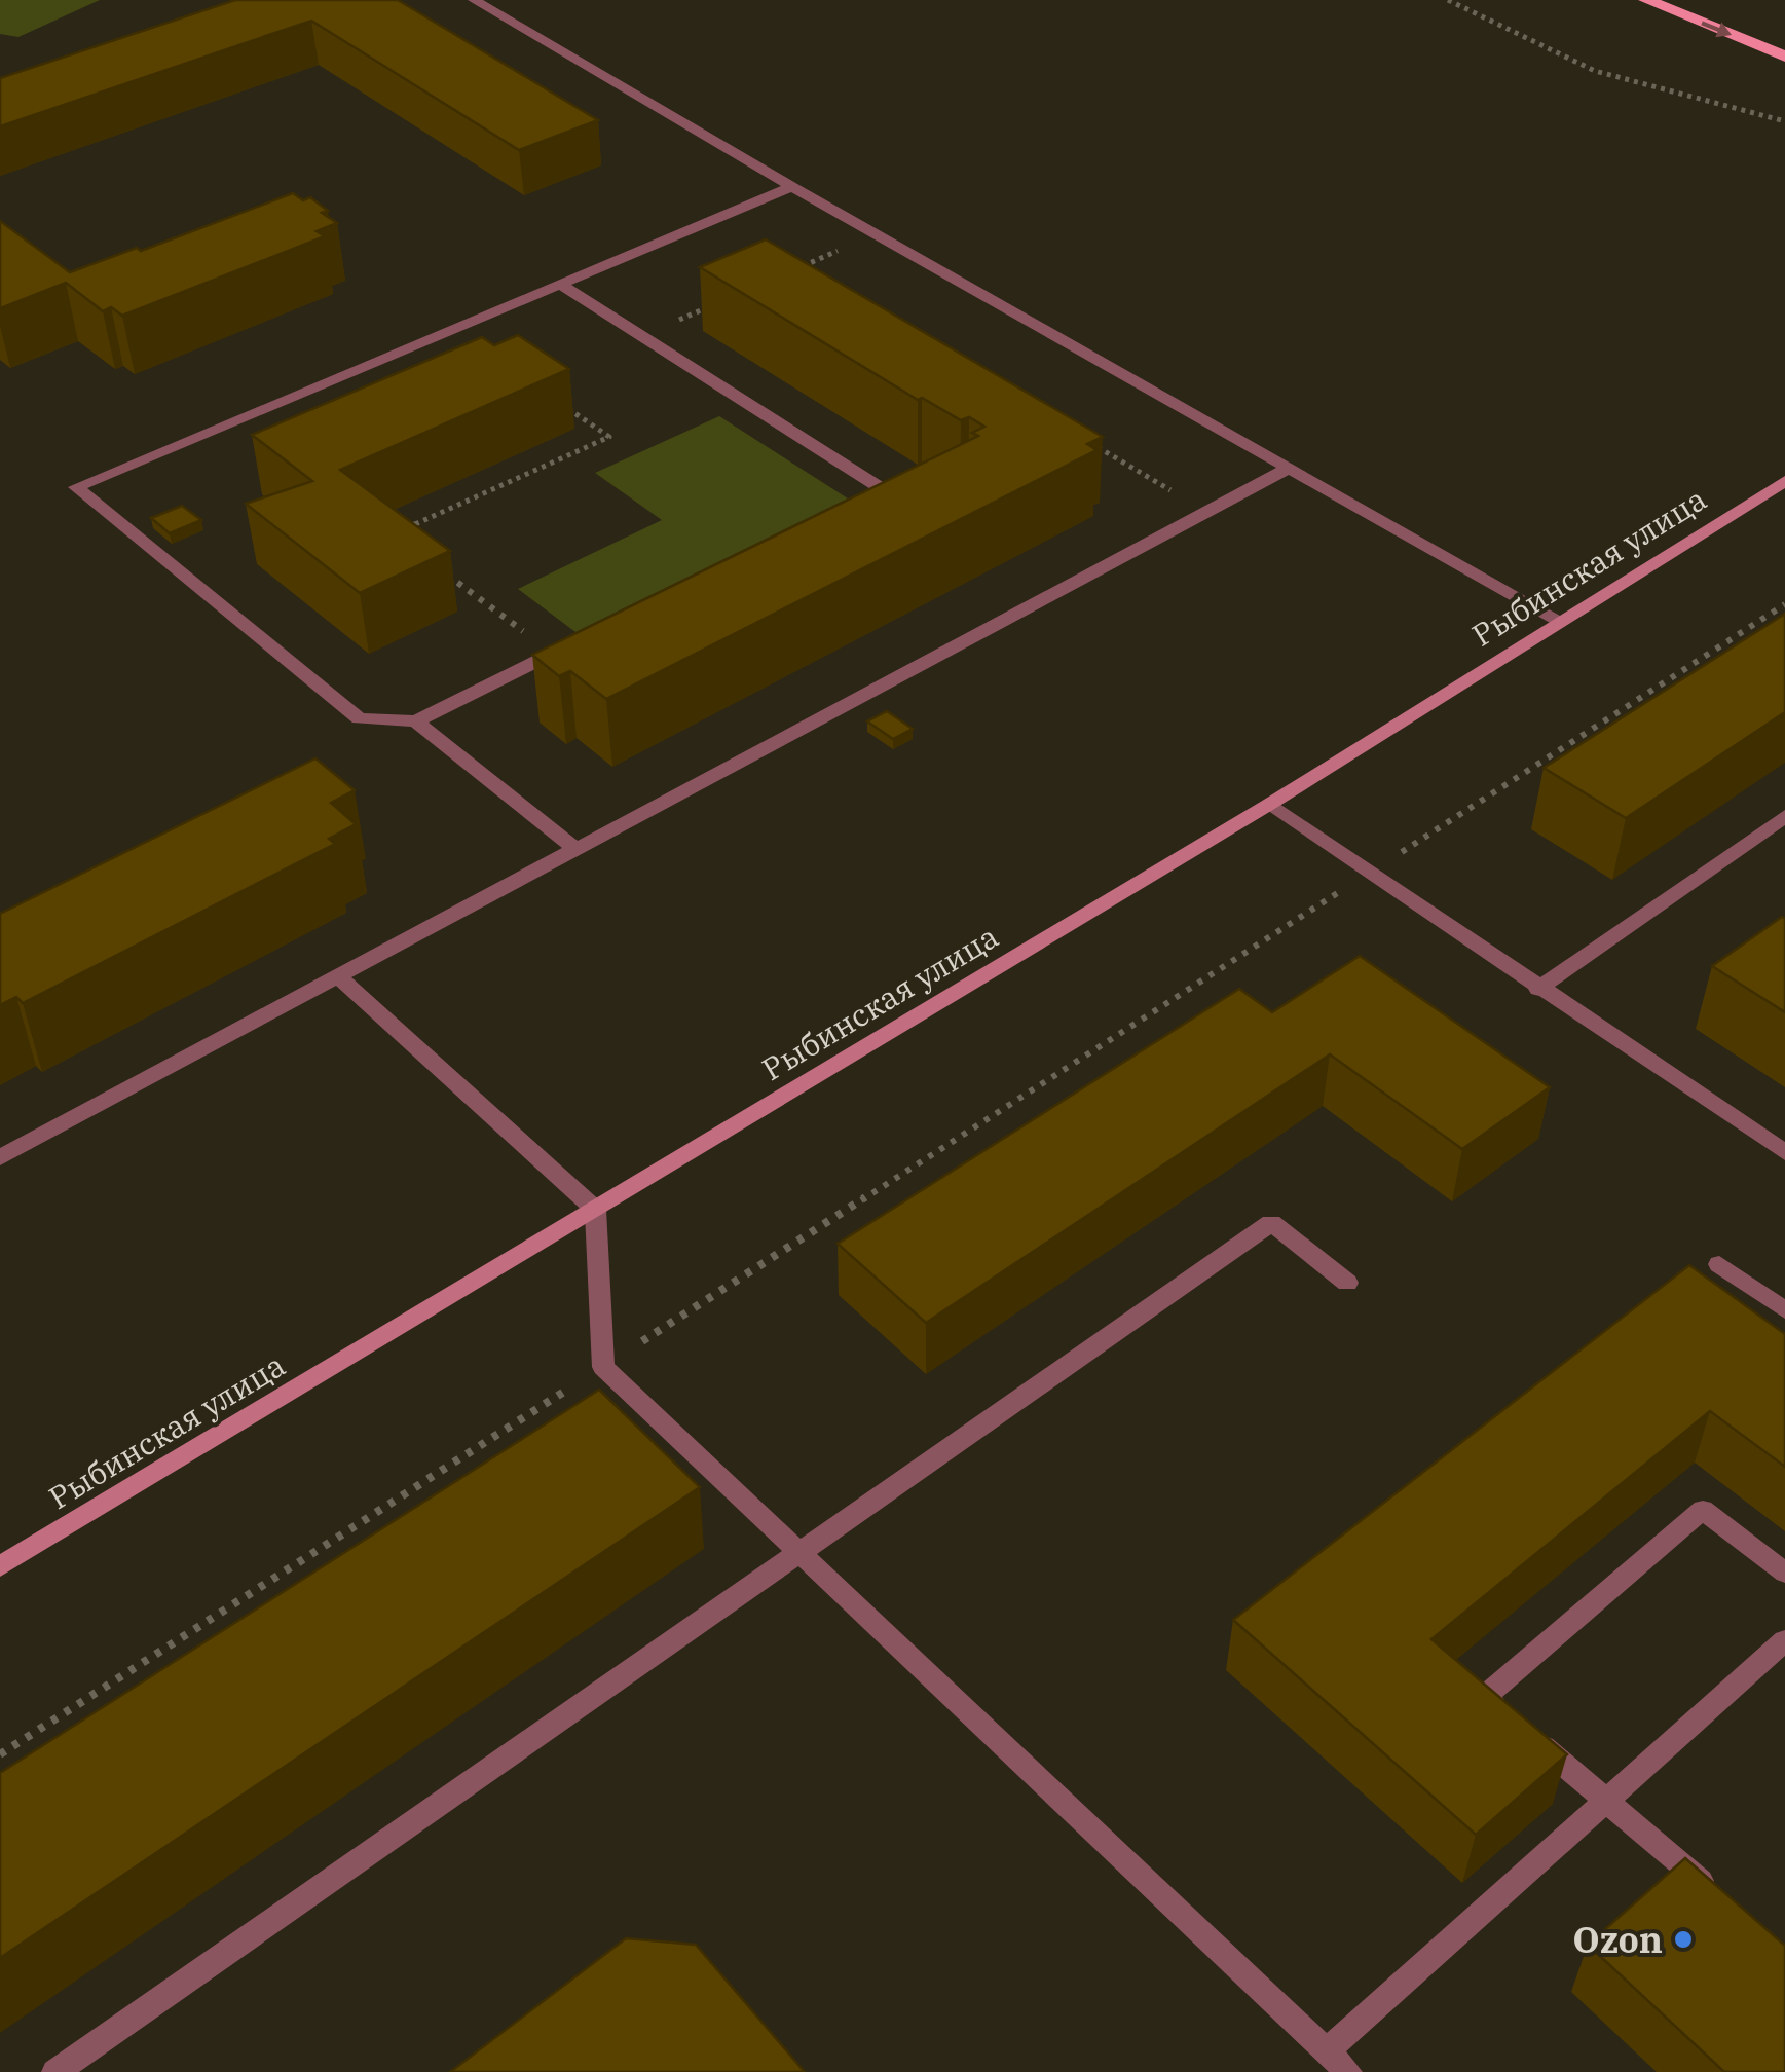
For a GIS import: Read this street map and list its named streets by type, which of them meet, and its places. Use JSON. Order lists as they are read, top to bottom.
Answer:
{
  "streets": {
    "main road": ["Рыбинская улица"]
  },
  "places": ["Ozon"]
}
